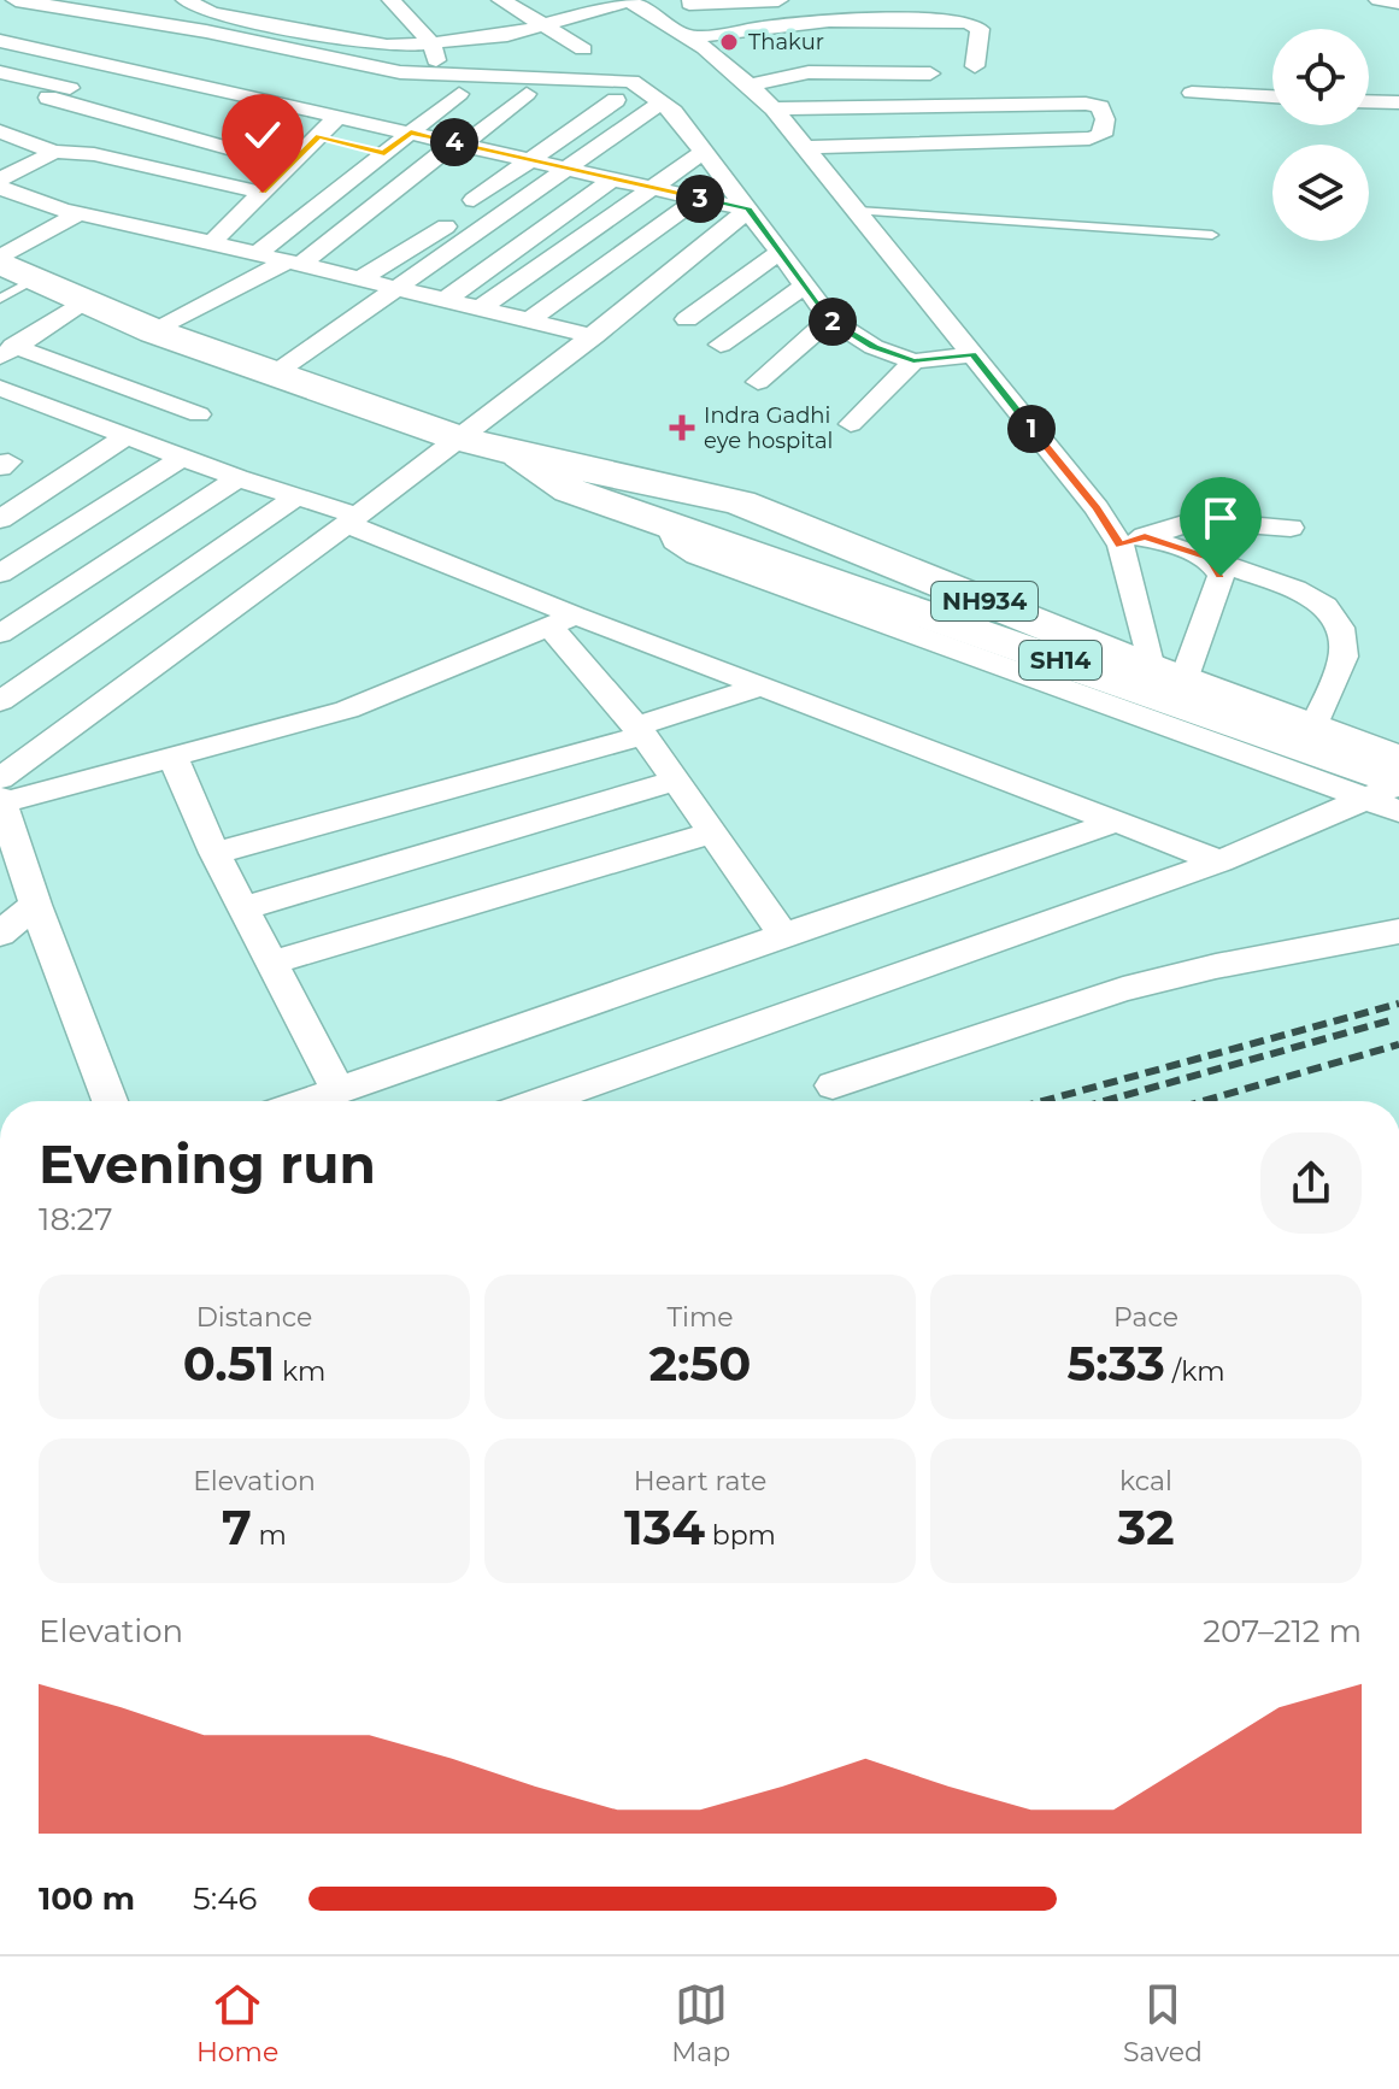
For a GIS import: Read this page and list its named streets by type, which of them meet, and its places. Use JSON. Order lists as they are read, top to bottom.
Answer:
{
  "streets": {
    "main road": ["NH934", "SH14"]
  },
  "crossings": [
    ["NH934", "SH14"]
  ],
  "places": {
    "other": ["Thakur"],
    "health": ["Indra Gadhi eye hospital"]
  },
  "page": {
    "pins": [
      "4",
      "3",
      "2",
      "1"
    ],
    "heading": ["Evening run", "18:27"],
    "stats": [
      ["Distance", "0.51 km"],
      ["Time", "2:50"],
      ["Pace", "5:33 /km"],
      ["Elevation", "7 m"],
      ["Heart rate", "134 bpm"],
      ["kcal", "32"]
    ],
    "chart": ["Elevation", "207–212 m"],
    "list": [
      {
        "name": "100 m",
        "note": "5:46"
      }
    ],
    "tabs": ["Home", "Map", "Saved"]
  }
}
